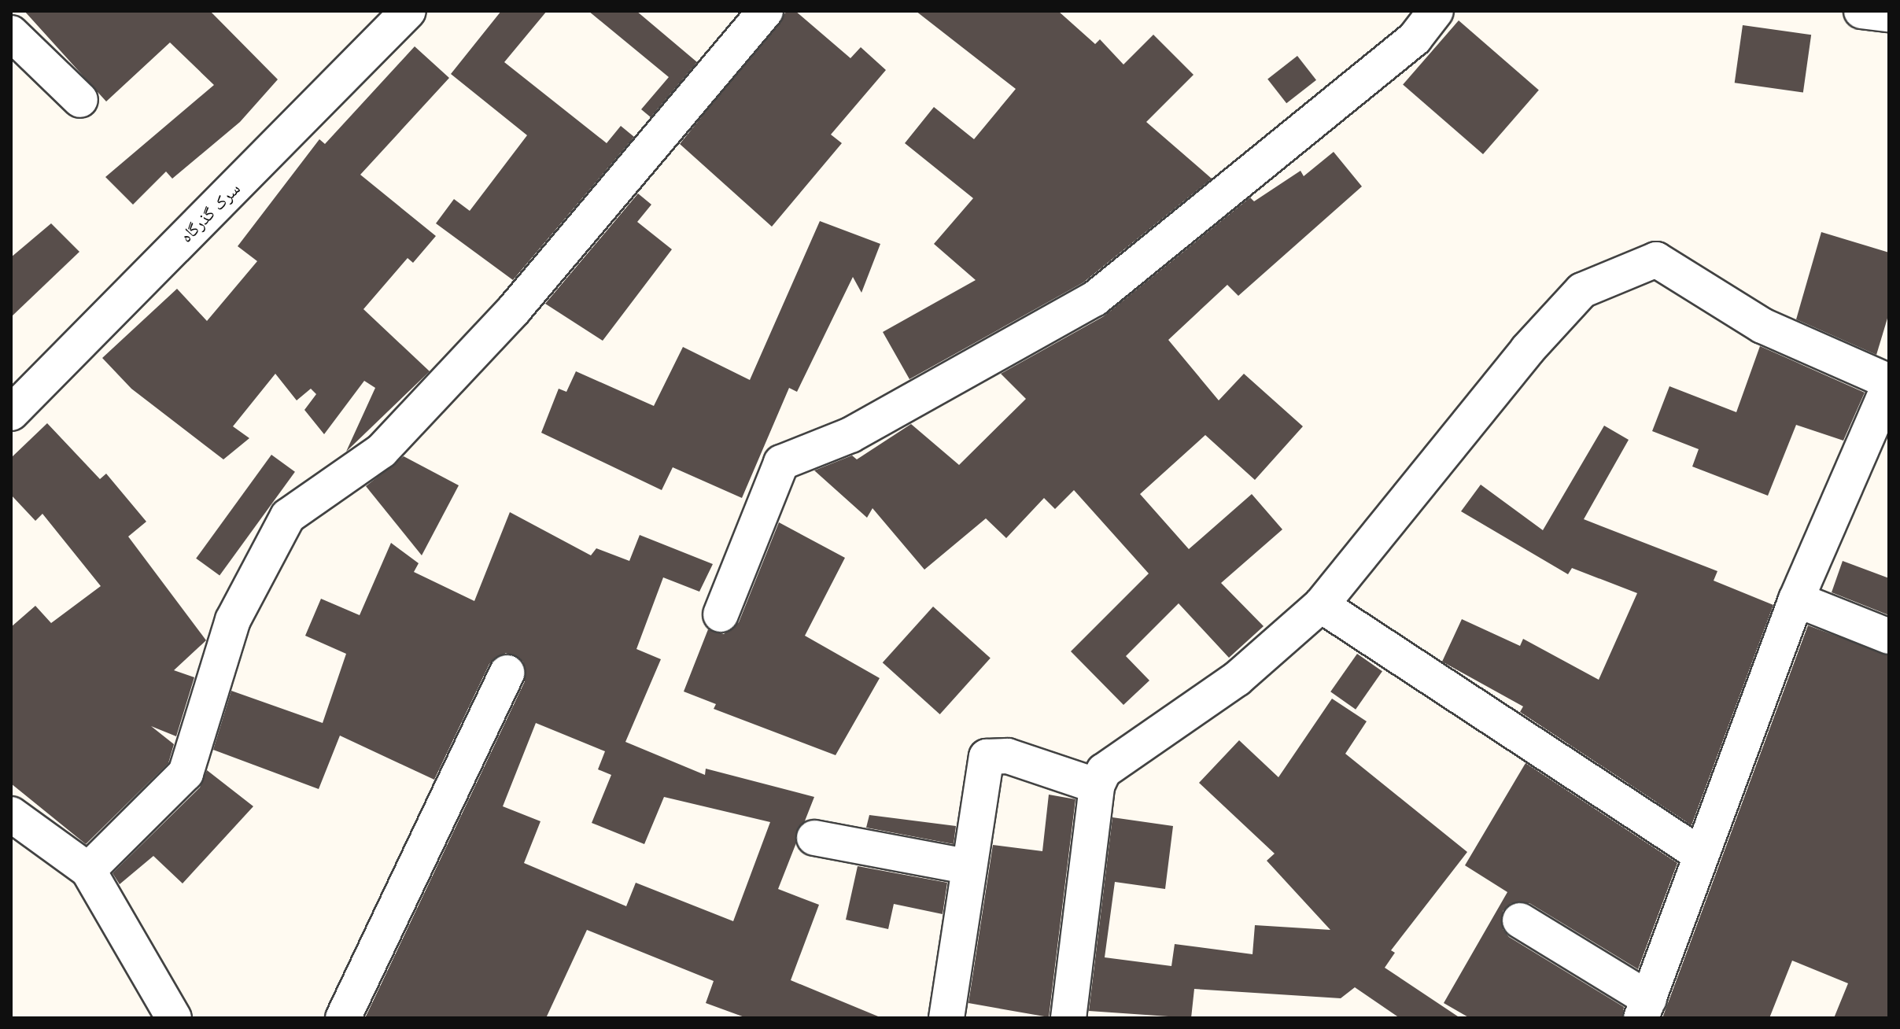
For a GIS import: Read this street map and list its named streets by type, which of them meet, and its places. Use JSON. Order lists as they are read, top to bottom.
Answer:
{
  "streets": {
    "street": ["سرک گذرگاه"]
  }
}
